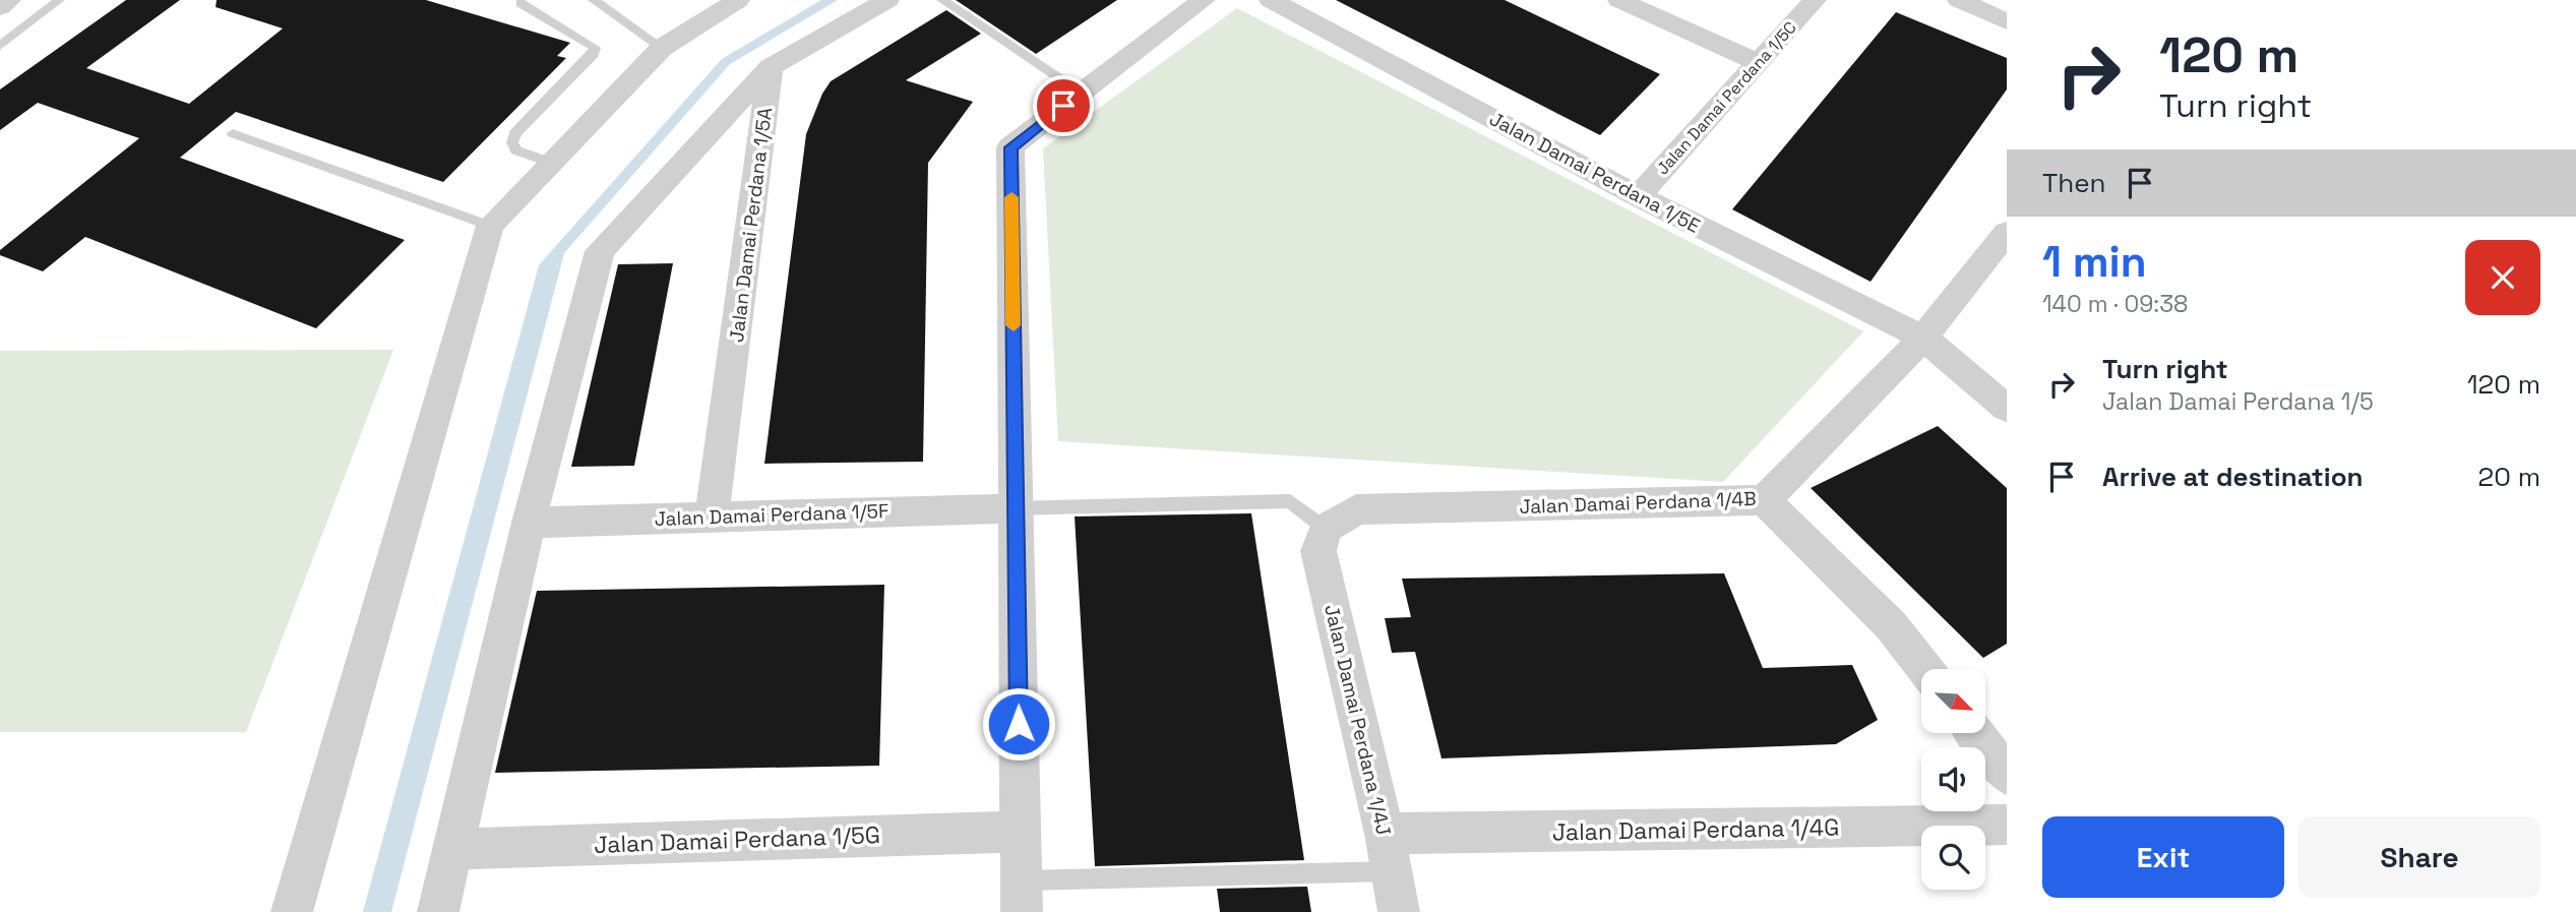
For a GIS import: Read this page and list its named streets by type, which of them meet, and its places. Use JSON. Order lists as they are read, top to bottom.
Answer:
{
  "streets": {
    "street": [
      "Jalan Damai Perdana 1/5C",
      "Jalan Damai Perdana 1/5E",
      "Jalan Damai Perdana 1/5A",
      "Jalan Damai Perdana 1/4B",
      "Jalan Damai Perdana 1/5F",
      "Jalan Damai Perdana 1/4J",
      "Jalan Damai Perdana 1/4G",
      "Jalan Damai Perdana 1/5G"
    ]
  },
  "crossings": [
    ["Jalan Damai Perdana 1/5C", "Jalan Damai Perdana 1/5E"],
    ["Jalan Damai Perdana 1/5E", "Jalan Damai Perdana 1/4B"],
    ["Jalan Damai Perdana 1/5A", "Jalan Damai Perdana 1/5F"],
    ["Jalan Damai Perdana 1/4B", "Jalan Damai Perdana 1/4J"],
    ["Jalan Damai Perdana 1/4J", "Jalan Damai Perdana 1/4G"]
  ],
  "north": "bottom right",
  "page": {
    "turn": ["120 m", "Turn right"],
    "then": "Then",
    "heading": ["1 min", "140 m · 09:38"],
    "list": [
      {
        "name": "Turn right",
        "note": "Jalan Damai Perdana 1/5",
        "value": "120 m"
      },
      {
        "name": "Arrive at destination",
        "value": "20 m"
      }
    ],
    "buttons": ["Exit", "Share"]
  }
}
